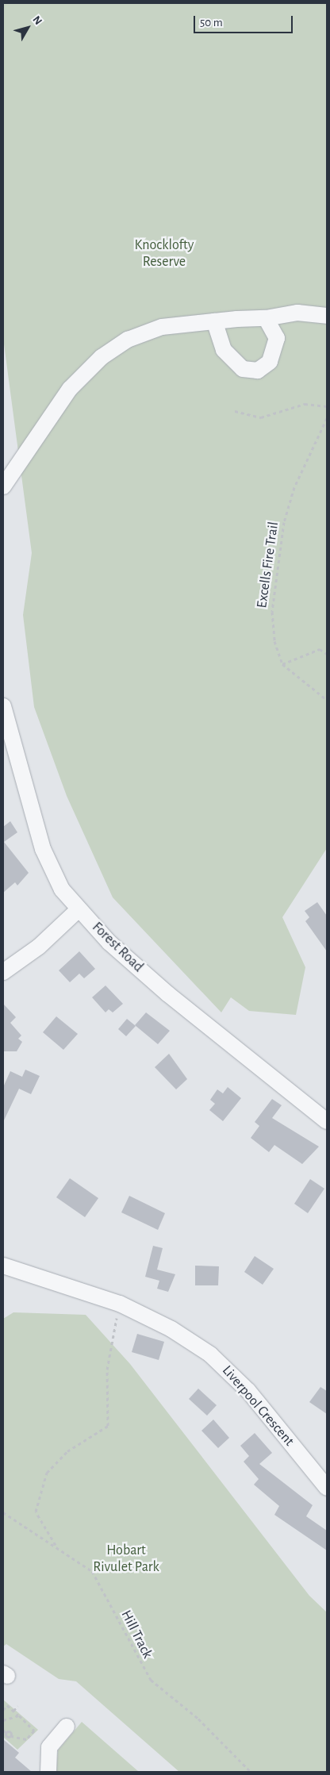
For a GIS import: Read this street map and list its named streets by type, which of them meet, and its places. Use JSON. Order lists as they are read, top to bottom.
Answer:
{
  "streets": {
    "street": ["Forest Road", "Liverpool Crescent"],
    "path": ["Excells Fire Trail", "Hill Track"]
  },
  "parks": ["Knocklofty Reserve", "Hobart Rivulet Park"],
  "scale_bar": "50 m",
  "north": "top right"
}
